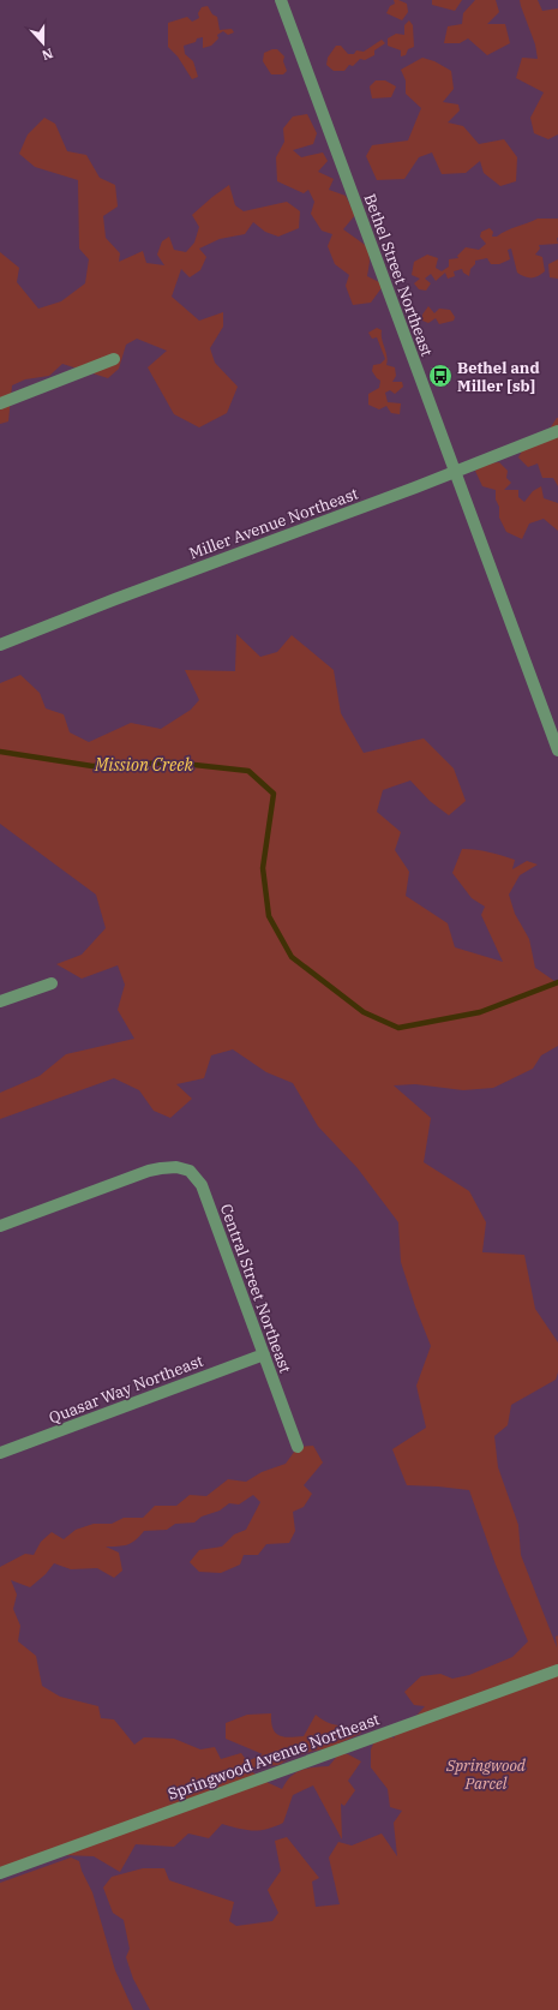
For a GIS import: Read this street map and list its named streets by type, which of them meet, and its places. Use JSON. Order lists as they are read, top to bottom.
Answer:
{
  "streets": {
    "street": [
      "Bethel Street Northeast",
      "Miller Avenue Northeast",
      "Central Street Northeast",
      "Quasar Way Northeast",
      "Springwood Avenue Northeast"
    ]
  },
  "crossings": [
    ["Bethel Street Northeast", "Miller Avenue Northeast"],
    ["Central Street Northeast", "Quasar Way Northeast"]
  ],
  "water": ["Mission Creek"],
  "parks": ["Springwood Parcel"],
  "places": {
    "bus stop": ["Bethel and Miller [sb]"]
  },
  "north": "bottom"
}
